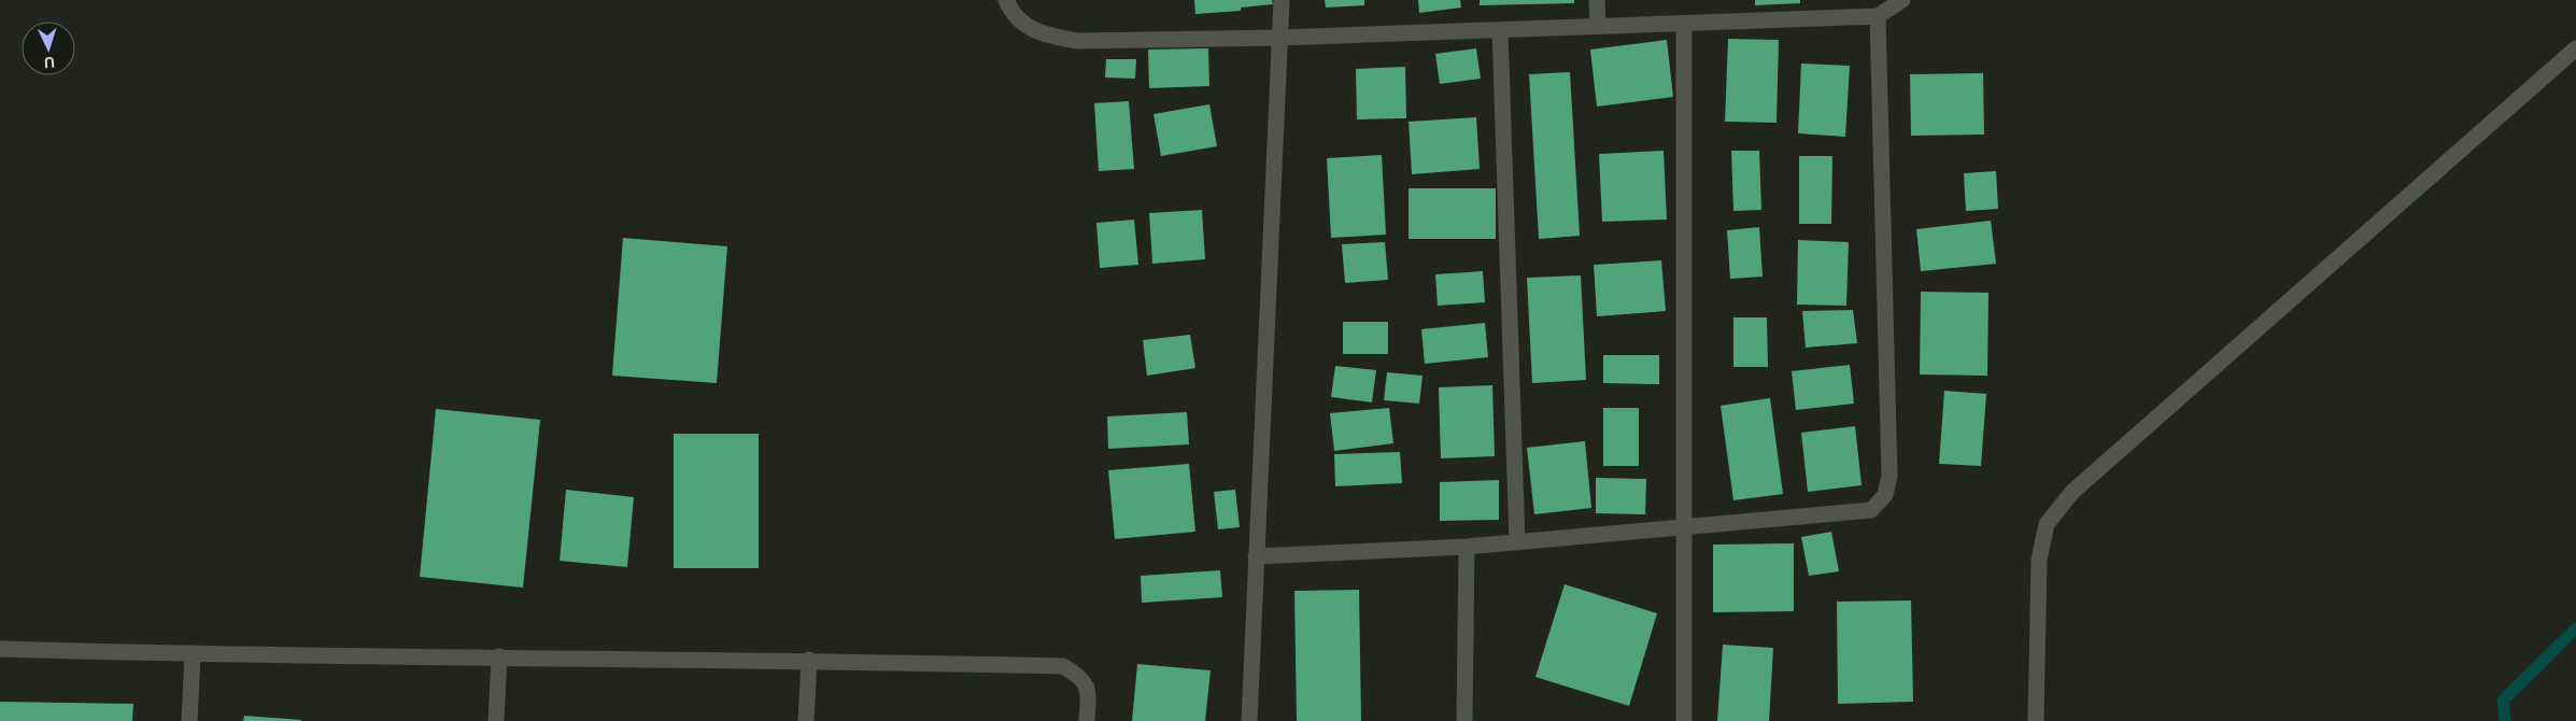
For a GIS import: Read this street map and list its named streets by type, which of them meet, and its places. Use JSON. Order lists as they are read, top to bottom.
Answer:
{
  "north": "bottom"
}
